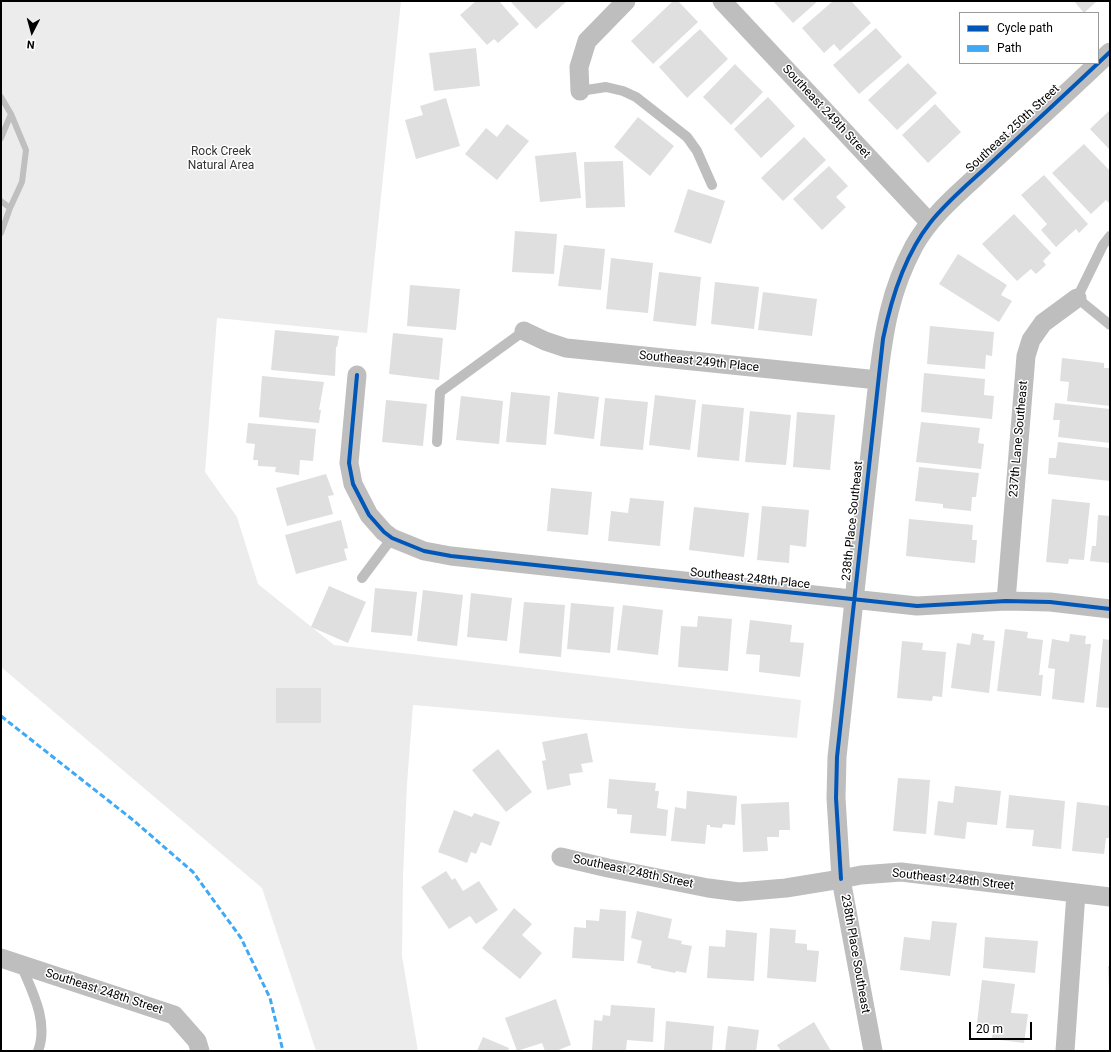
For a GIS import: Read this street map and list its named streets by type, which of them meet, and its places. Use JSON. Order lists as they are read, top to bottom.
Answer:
{
  "streets": {
    "street": [
      "Southeast 249th Street",
      "Southeast 250th Street",
      "Southeast 249th Place",
      "237th Lane Southeast",
      "238th Place Southeast",
      "Southeast 248th Place",
      "Southeast 248th Street"
    ]
  },
  "crossings": [
    ["Southeast 249th Street", "Southeast 250th Street"],
    ["Southeast 249th Street", "238th Place Southeast"],
    ["Southeast 250th Street", "238th Place Southeast"],
    ["Southeast 249th Place", "238th Place Southeast"],
    ["237th Lane Southeast", "Southeast 248th Place"],
    ["238th Place Southeast", "Southeast 248th Place"],
    ["238th Place Southeast", "Southeast 248th Street"]
  ],
  "parks": ["Rock Creek Natural Area"],
  "legend": ["Cycle path", "Path"],
  "scale_bar": "20 m",
  "north": "bottom"
}
